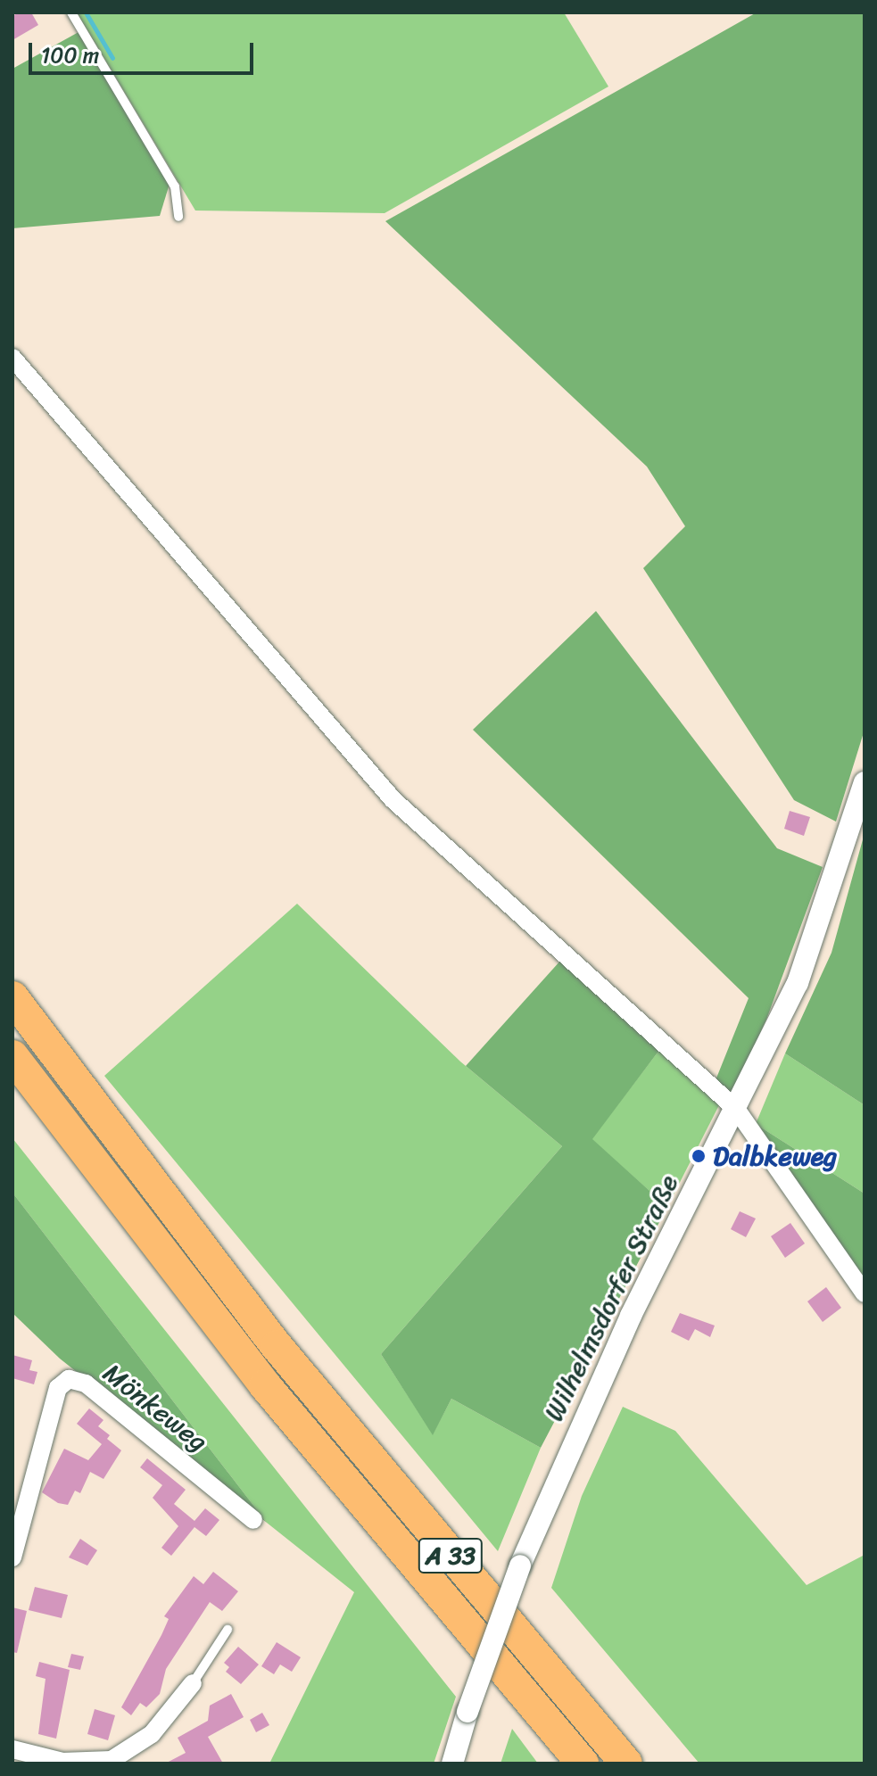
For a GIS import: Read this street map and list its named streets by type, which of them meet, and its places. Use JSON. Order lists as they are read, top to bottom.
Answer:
{
  "streets": {
    "highway": ["A 33"],
    "street": ["Wilhelmsdorfer Straße", "Mönkeweg"]
  },
  "places": ["Dalbkeweg"],
  "scale_bar": "100 m"
}
